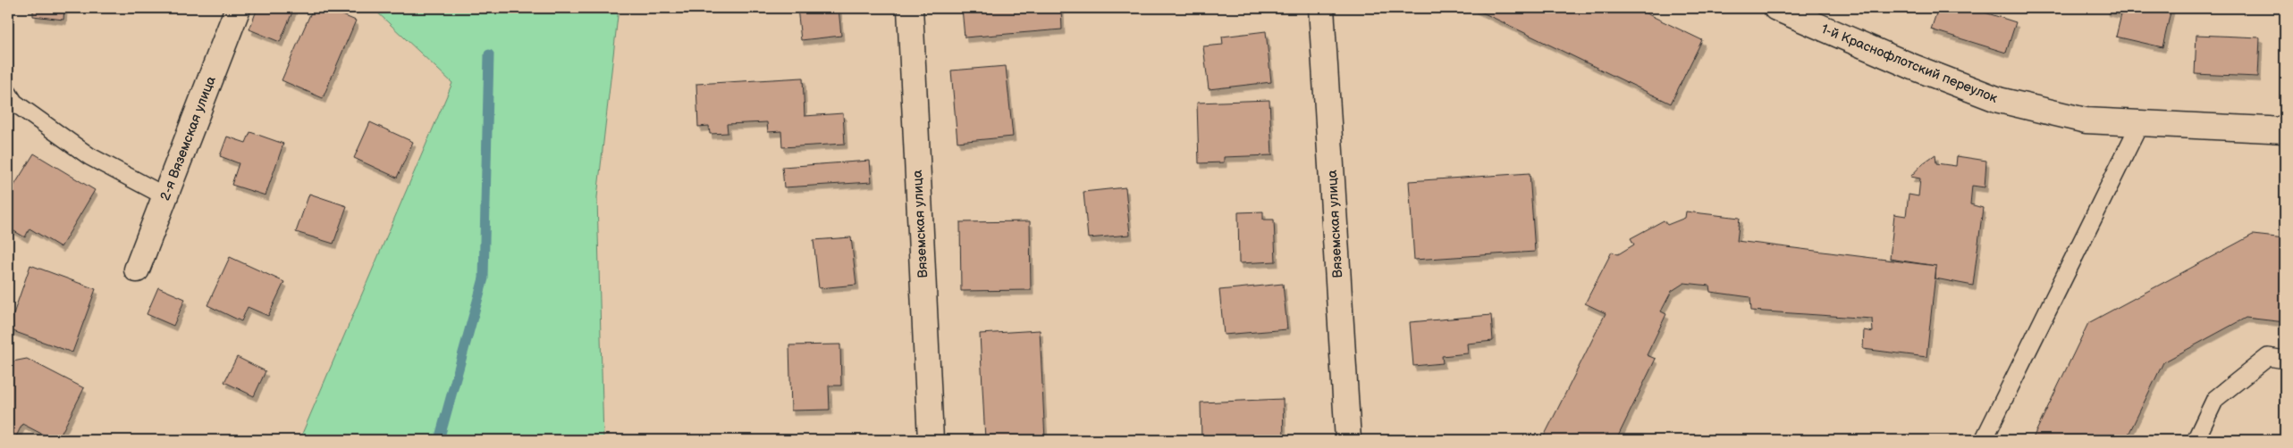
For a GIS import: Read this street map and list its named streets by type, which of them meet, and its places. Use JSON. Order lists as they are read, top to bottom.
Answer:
{
  "streets": {
    "street": ["1-й Краснофлотский переулок", "2-я Вяземская улица", "Вяземская улица"]
  }
}
